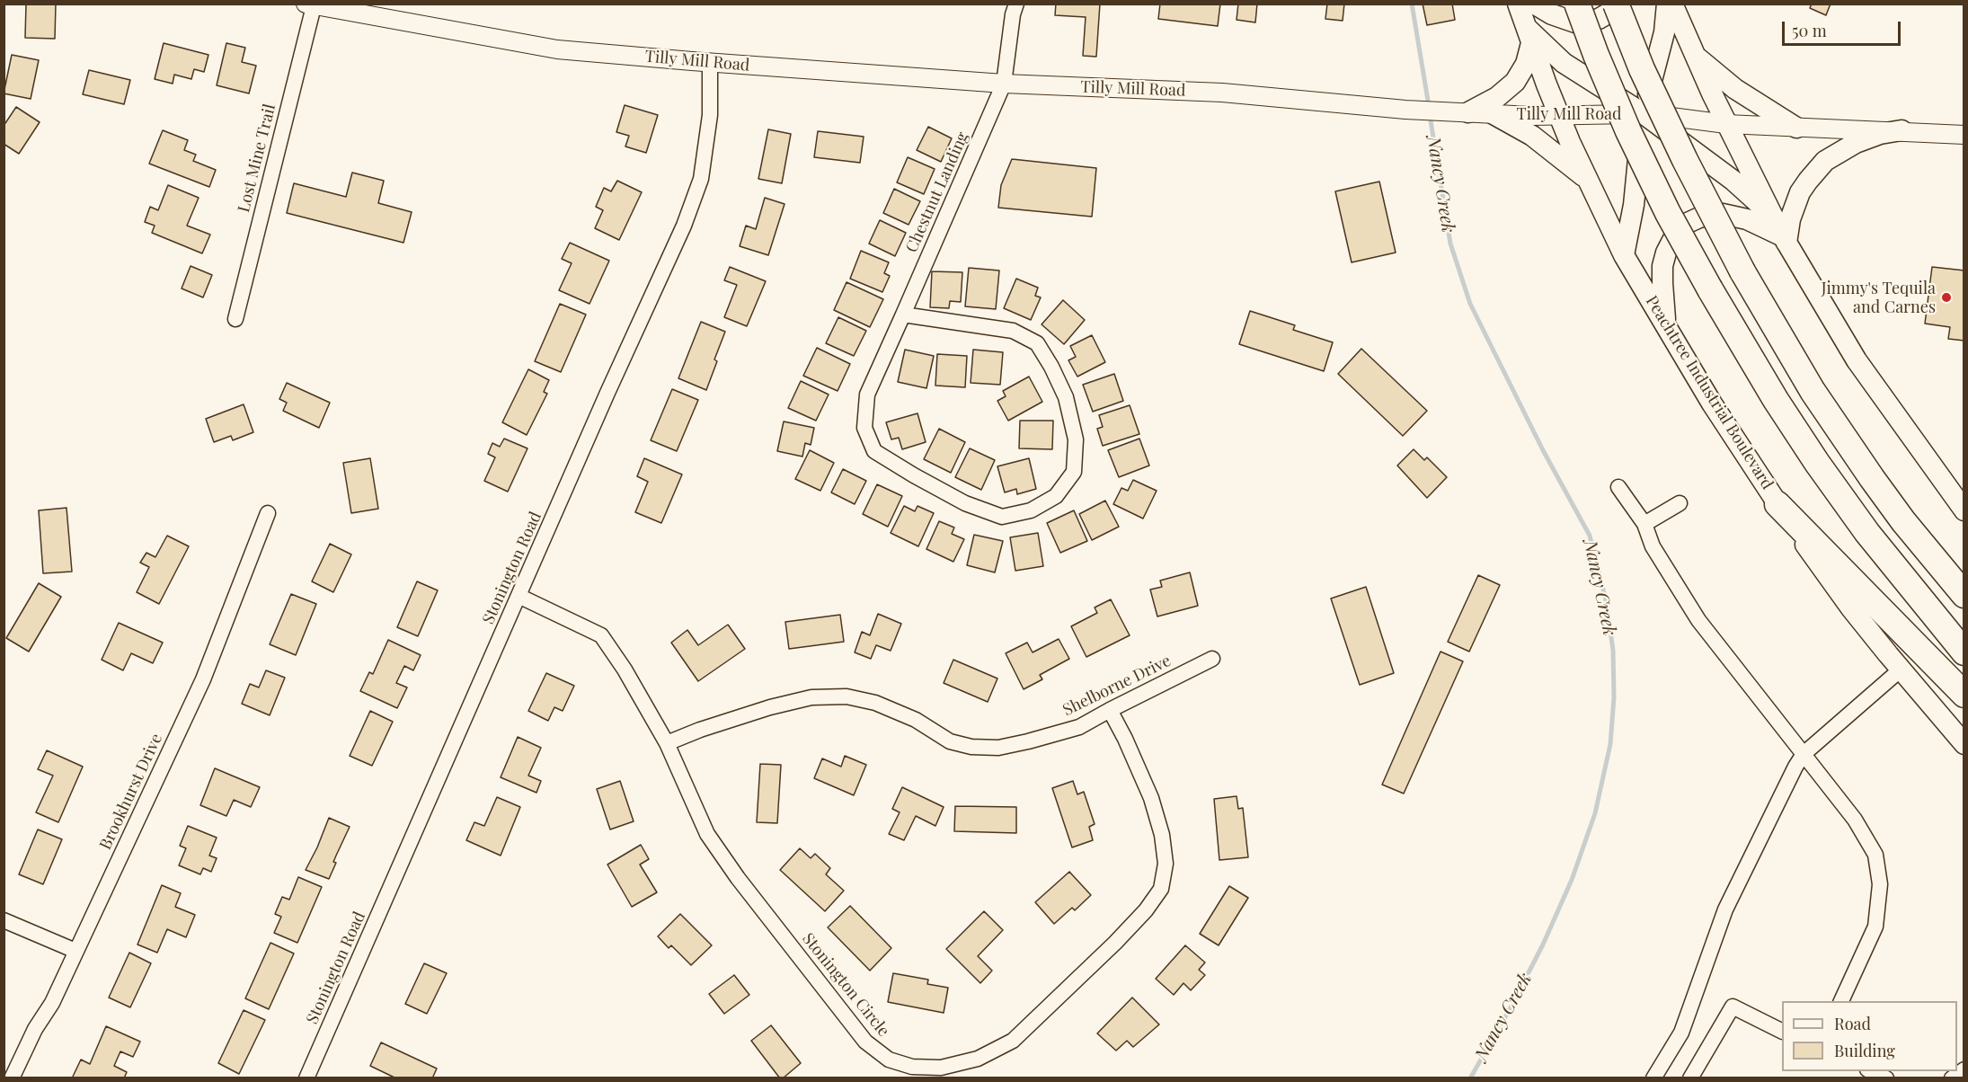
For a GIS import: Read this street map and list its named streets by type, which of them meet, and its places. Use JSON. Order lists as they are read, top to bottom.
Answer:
{
  "streets": {
    "main road": ["Peachtree Industrial Boulevard"],
    "street": [
      "Tilly Mill Road",
      "Lost Mine Trail",
      "Chestnut Landing",
      "Stonington Road",
      "Shelborne Drive",
      "Brookhurst Drive",
      "Stonington Circle"
    ]
  },
  "crossings": [
    ["Tilly Mill Road", "Lost Mine Trail"],
    ["Tilly Mill Road", "Chestnut Landing"],
    ["Tilly Mill Road", "Peachtree Industrial Boulevard"],
    ["Tilly Mill Road", "Stonington Road"],
    ["Stonington Road", "Stonington Circle"],
    ["Shelborne Drive", "Stonington Circle"]
  ],
  "water": ["Nancy Creek"],
  "places": ["Jimmy's Tequila and Carnes"],
  "legend": ["Road", "Building"],
  "scale_bar": "50 m"
}
